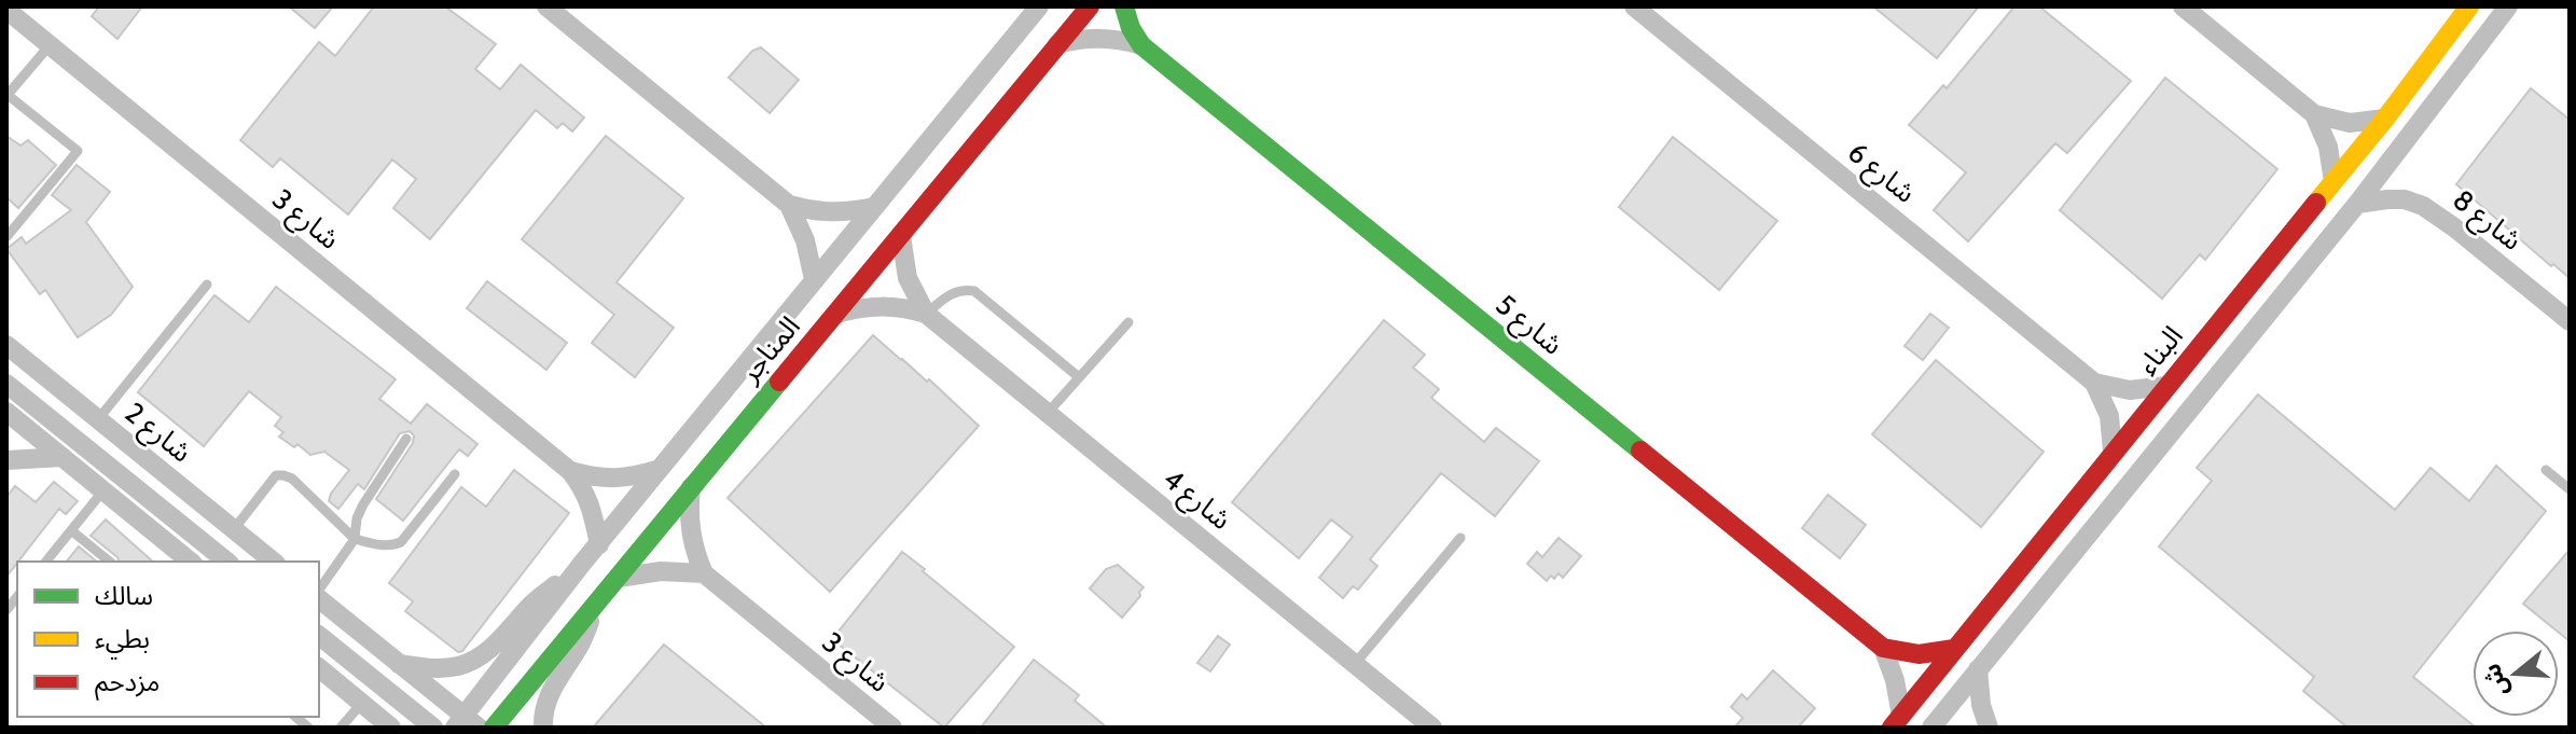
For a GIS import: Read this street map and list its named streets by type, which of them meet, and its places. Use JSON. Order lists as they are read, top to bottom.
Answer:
{
  "streets": {
    "street": [
      "شارع 6",
      "شارع 3",
      "شارع 8",
      "شارع 5",
      "المناجر",
      "البناء",
      "شارع 2",
      "شارع 4"
    ]
  },
  "crossings": [
    ["شارع 6", "البناء"],
    ["شارع 3", "المناجر"],
    ["شارع 5", "المناجر"],
    ["المناجر", "شارع 4"]
  ],
  "legend": ["سالك", "بطيء", "مزدحم"],
  "north": "left"
}
